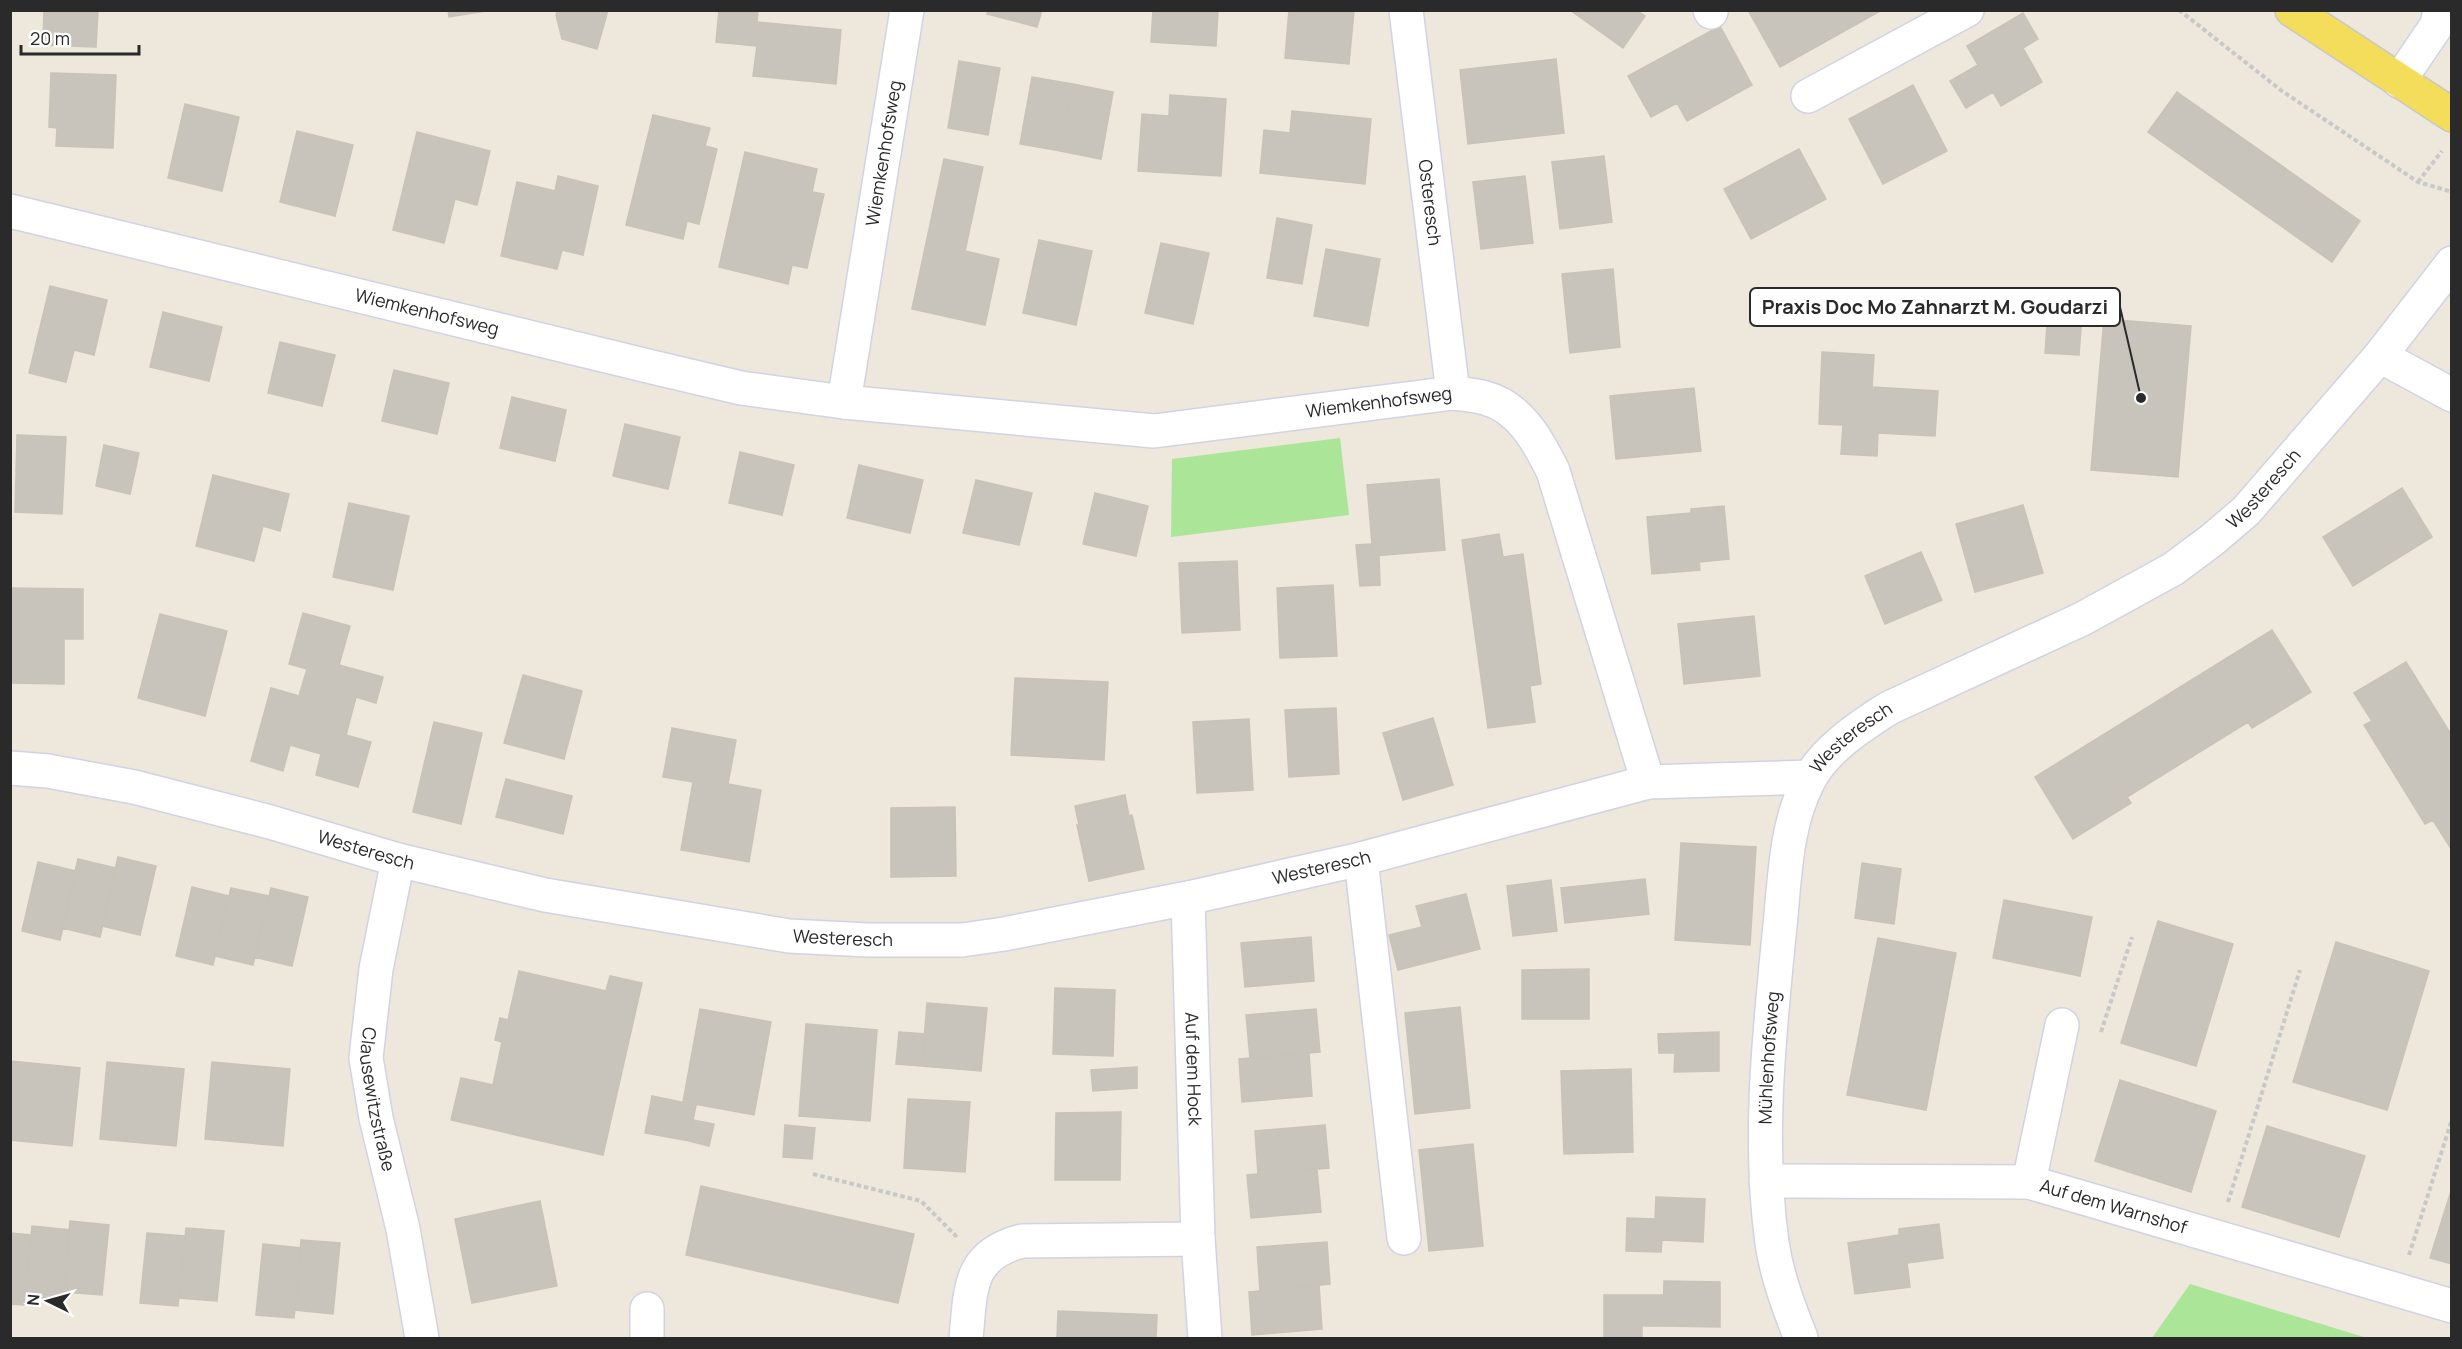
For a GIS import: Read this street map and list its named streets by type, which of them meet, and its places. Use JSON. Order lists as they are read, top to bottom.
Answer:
{
  "streets": {
    "street": [
      "Wiemkenhofsweg",
      "Osteresch",
      "Westeresch",
      "Mühlenhofsweg",
      "Auf dem Hock",
      "Clausewitzstraße",
      "Auf dem Warnshof"
    ]
  },
  "crossings": [
    ["Wiemkenhofsweg", "Osteresch"],
    ["Wiemkenhofsweg", "Westeresch"],
    ["Westeresch", "Mühlenhofsweg"],
    ["Westeresch", "Auf dem Hock"],
    ["Westeresch", "Clausewitzstraße"],
    ["Mühlenhofsweg", "Auf dem Warnshof"]
  ],
  "places": ["Praxis Doc Mo Zahnarzt M. Goudarzi"],
  "scale_bar": "20 m",
  "north": "left"
}
